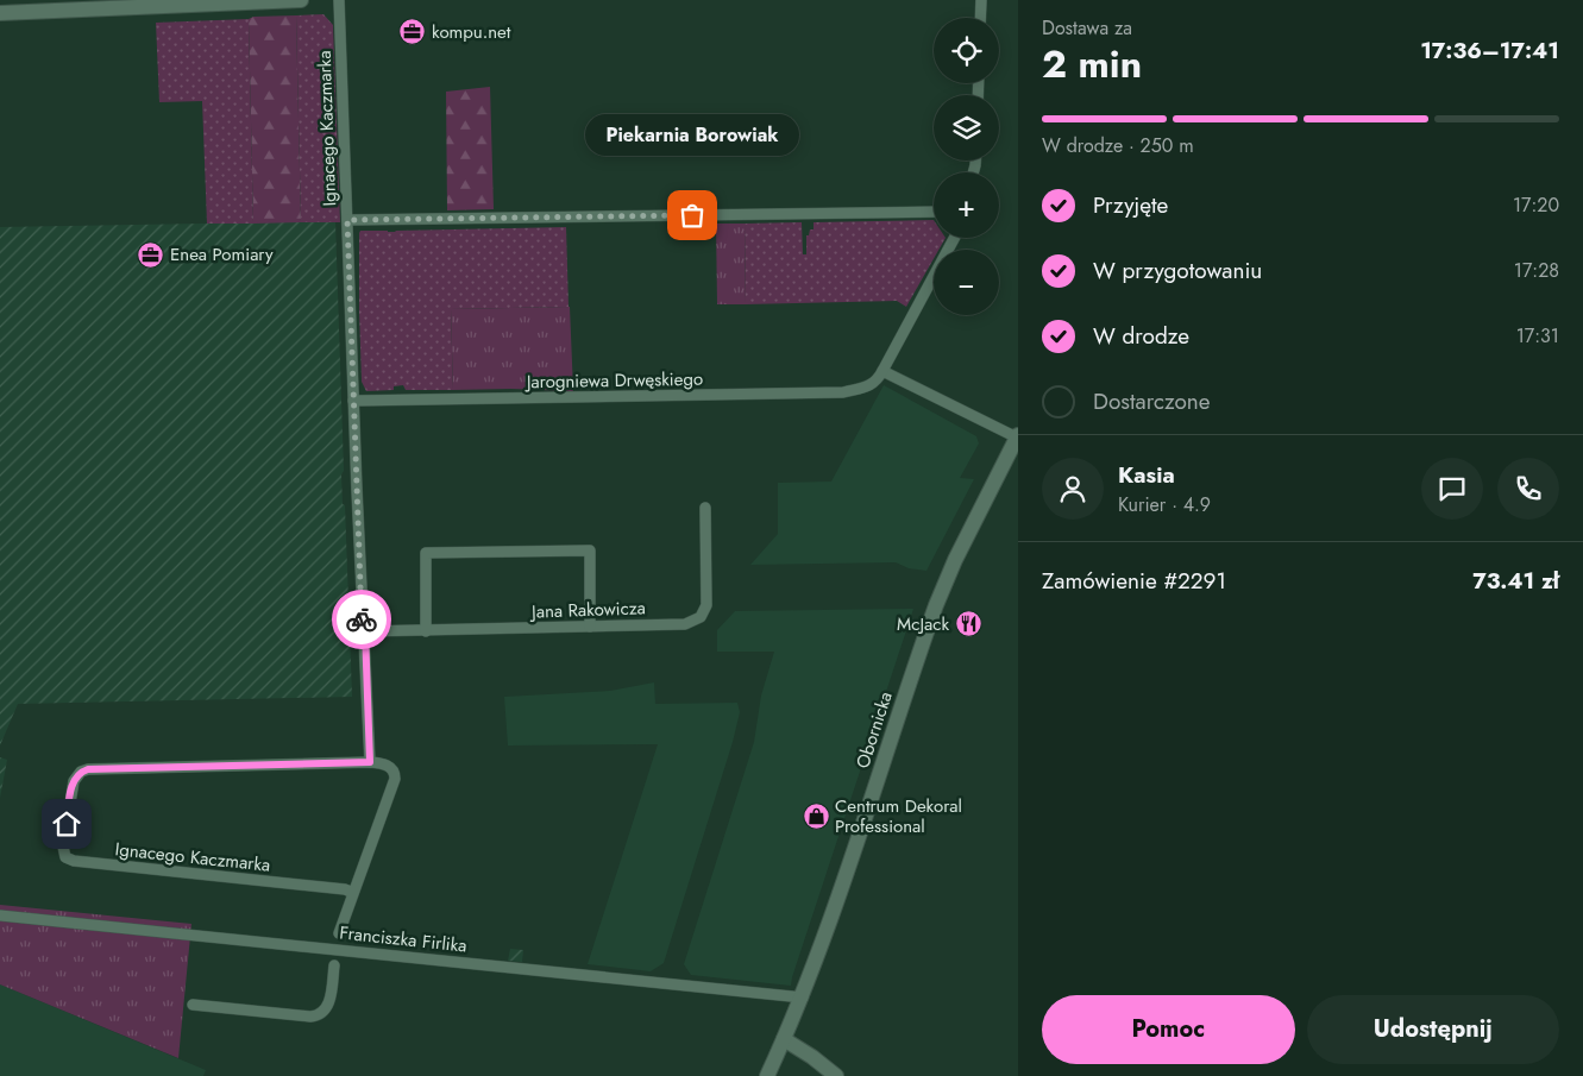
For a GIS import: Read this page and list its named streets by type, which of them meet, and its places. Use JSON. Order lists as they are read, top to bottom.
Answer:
{
  "streets": {
    "main road": ["Obornicka"],
    "street": [
      "Ignacego Kaczmarka",
      "Jarogniewa Drwęskiego",
      "Jana Rakowicza",
      "Franciszka Firlika"
    ]
  },
  "crossings": [
    ["Ignacego Kaczmarka", "Jarogniewa Drwęskiego"],
    ["Ignacego Kaczmarka", "Jana Rakowicza"],
    ["Ignacego Kaczmarka", "Franciszka Firlika"],
    ["Obornicka", "Franciszka Firlika"]
  ],
  "places": {
    "office": ["kompu.net", "Enea Pomiary"],
    "other": ["Piekarnia Borowiak"],
    "restaurant": ["McJack"],
    "shop": ["Centrum Dekoral Professional"]
  },
  "page": {
    "heading": ["2 min", "Dostawa za", "17:36–17:41"],
    "panel": [
      "Kasia",
      "Kurier · 4.9",
      "Zamówienie #2291",
      "73.41 zł"
    ],
    "map_buttons": ["+", "−"],
    "bar": "W drodze · 250 m",
    "bubble": "Piekarnia Borowiak",
    "list": [
      ["Przyjęte", "17:20"],
      ["W przygotowaniu", "17:28"],
      ["W drodze", "17:31"],
      "Dostarczone"
    ],
    "buttons": ["Pomoc", "Udostępnij"]
  }
}
